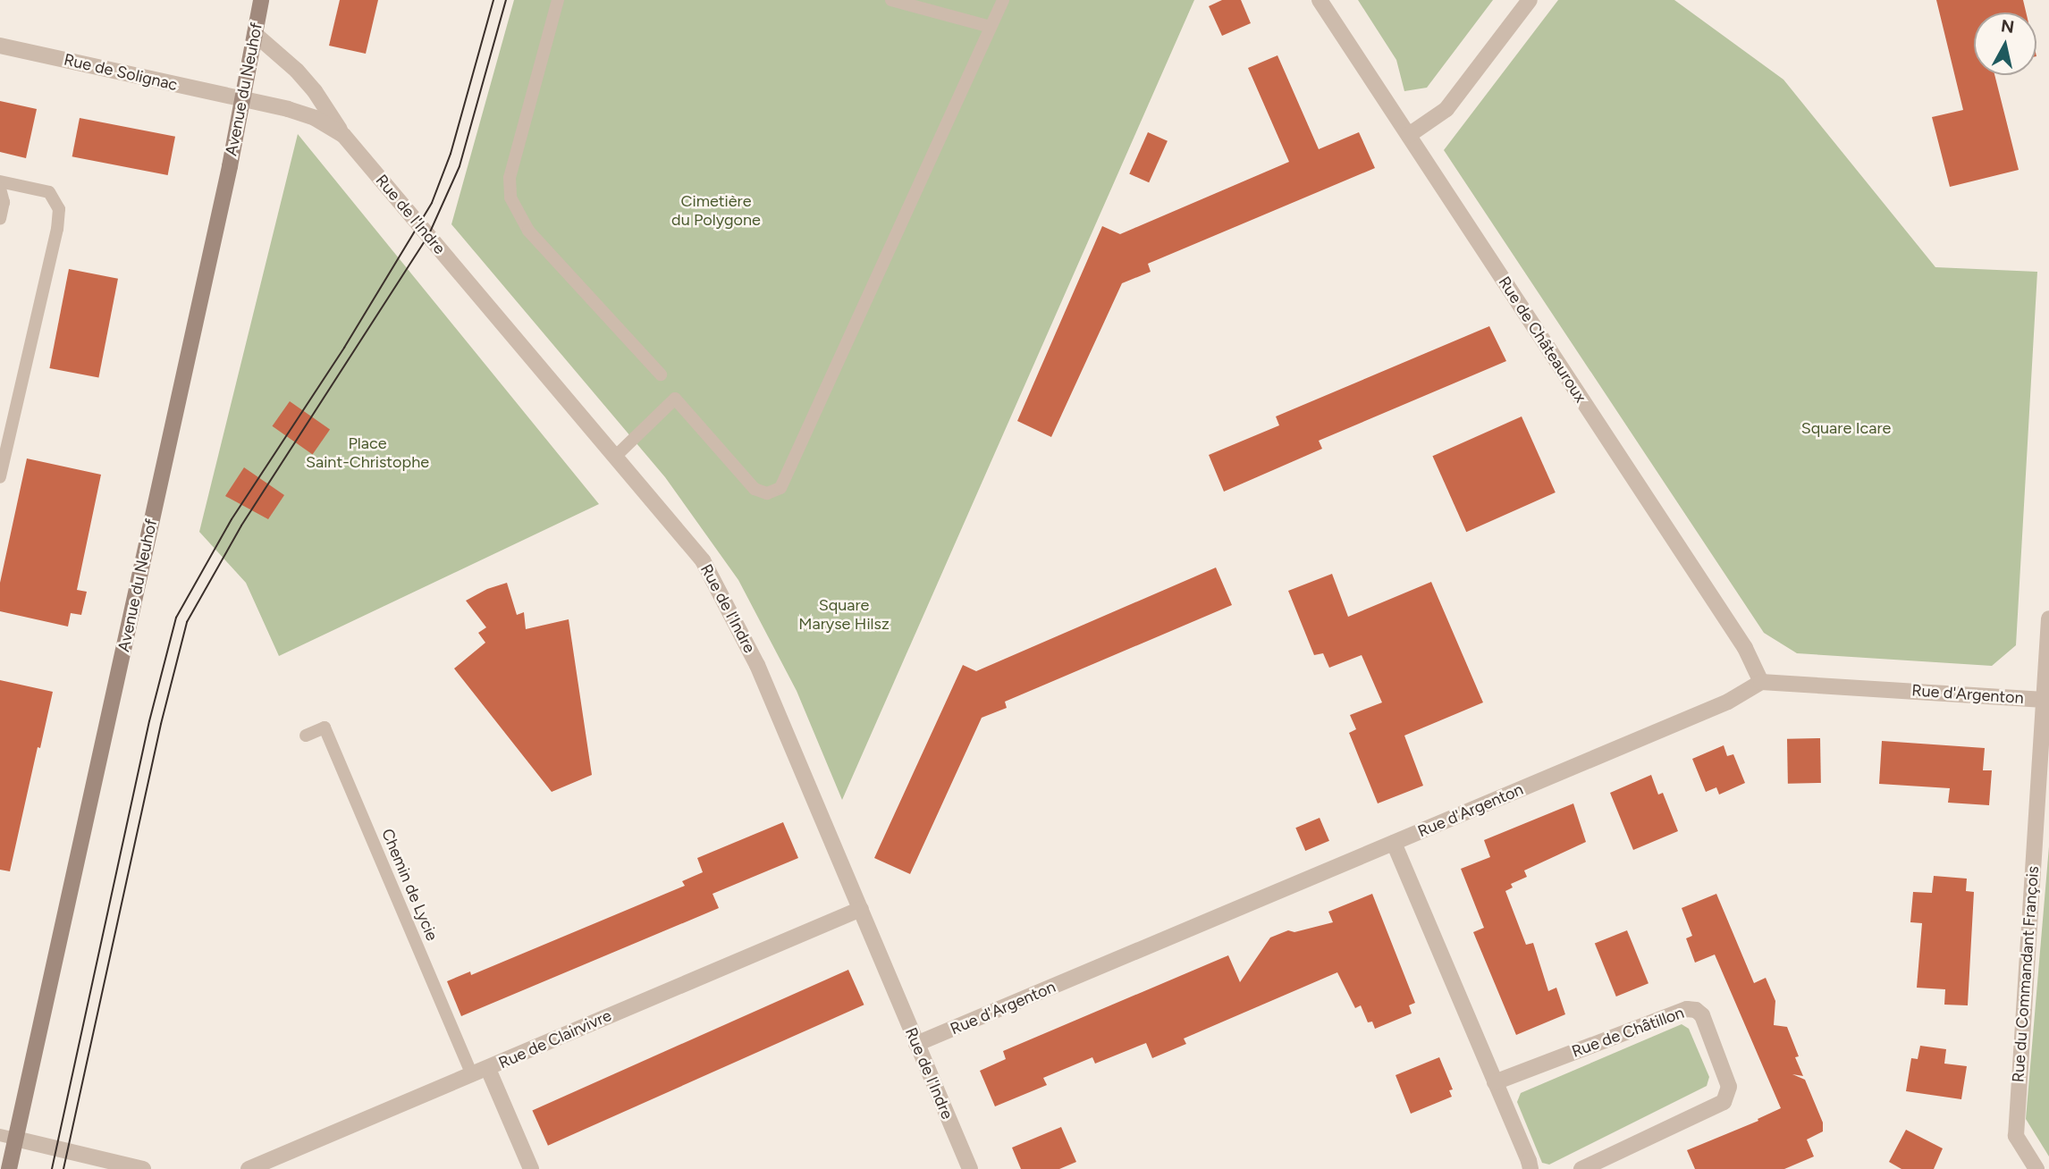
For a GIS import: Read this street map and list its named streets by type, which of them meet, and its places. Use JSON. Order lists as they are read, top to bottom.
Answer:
{
  "streets": {
    "street": [
      "Rue de Solignac",
      "Avenue du Neuhof",
      "Rue de l'Indre",
      "Rue de Châteauroux",
      "Rue d'Argenton",
      "Rue du Commandant François",
      "Rue de Châtillon",
      "Rue de Clairvivre"
    ],
    "lane": ["Chemin de Lycie"]
  },
  "crossings": [
    ["Rue de Solignac", "Avenue du Neuhof"],
    ["Rue de Solignac", "Rue de l'Indre"],
    ["Avenue du Neuhof", "Rue de l'Indre"],
    ["Rue de l'Indre", "Rue d'Argenton"],
    ["Rue de l'Indre", "Rue de Clairvivre"],
    ["Rue de Châteauroux", "Rue d'Argenton"],
    ["Rue d'Argenton", "Rue du Commandant François"],
    ["Chemin de Lycie", "Rue de Clairvivre"]
  ],
  "parks": [
    "Cimetière du Polygone",
    "Square Icare",
    "Place Saint-Christophe",
    "Square Maryse Hilsz"
  ],
  "north": "top"
}
